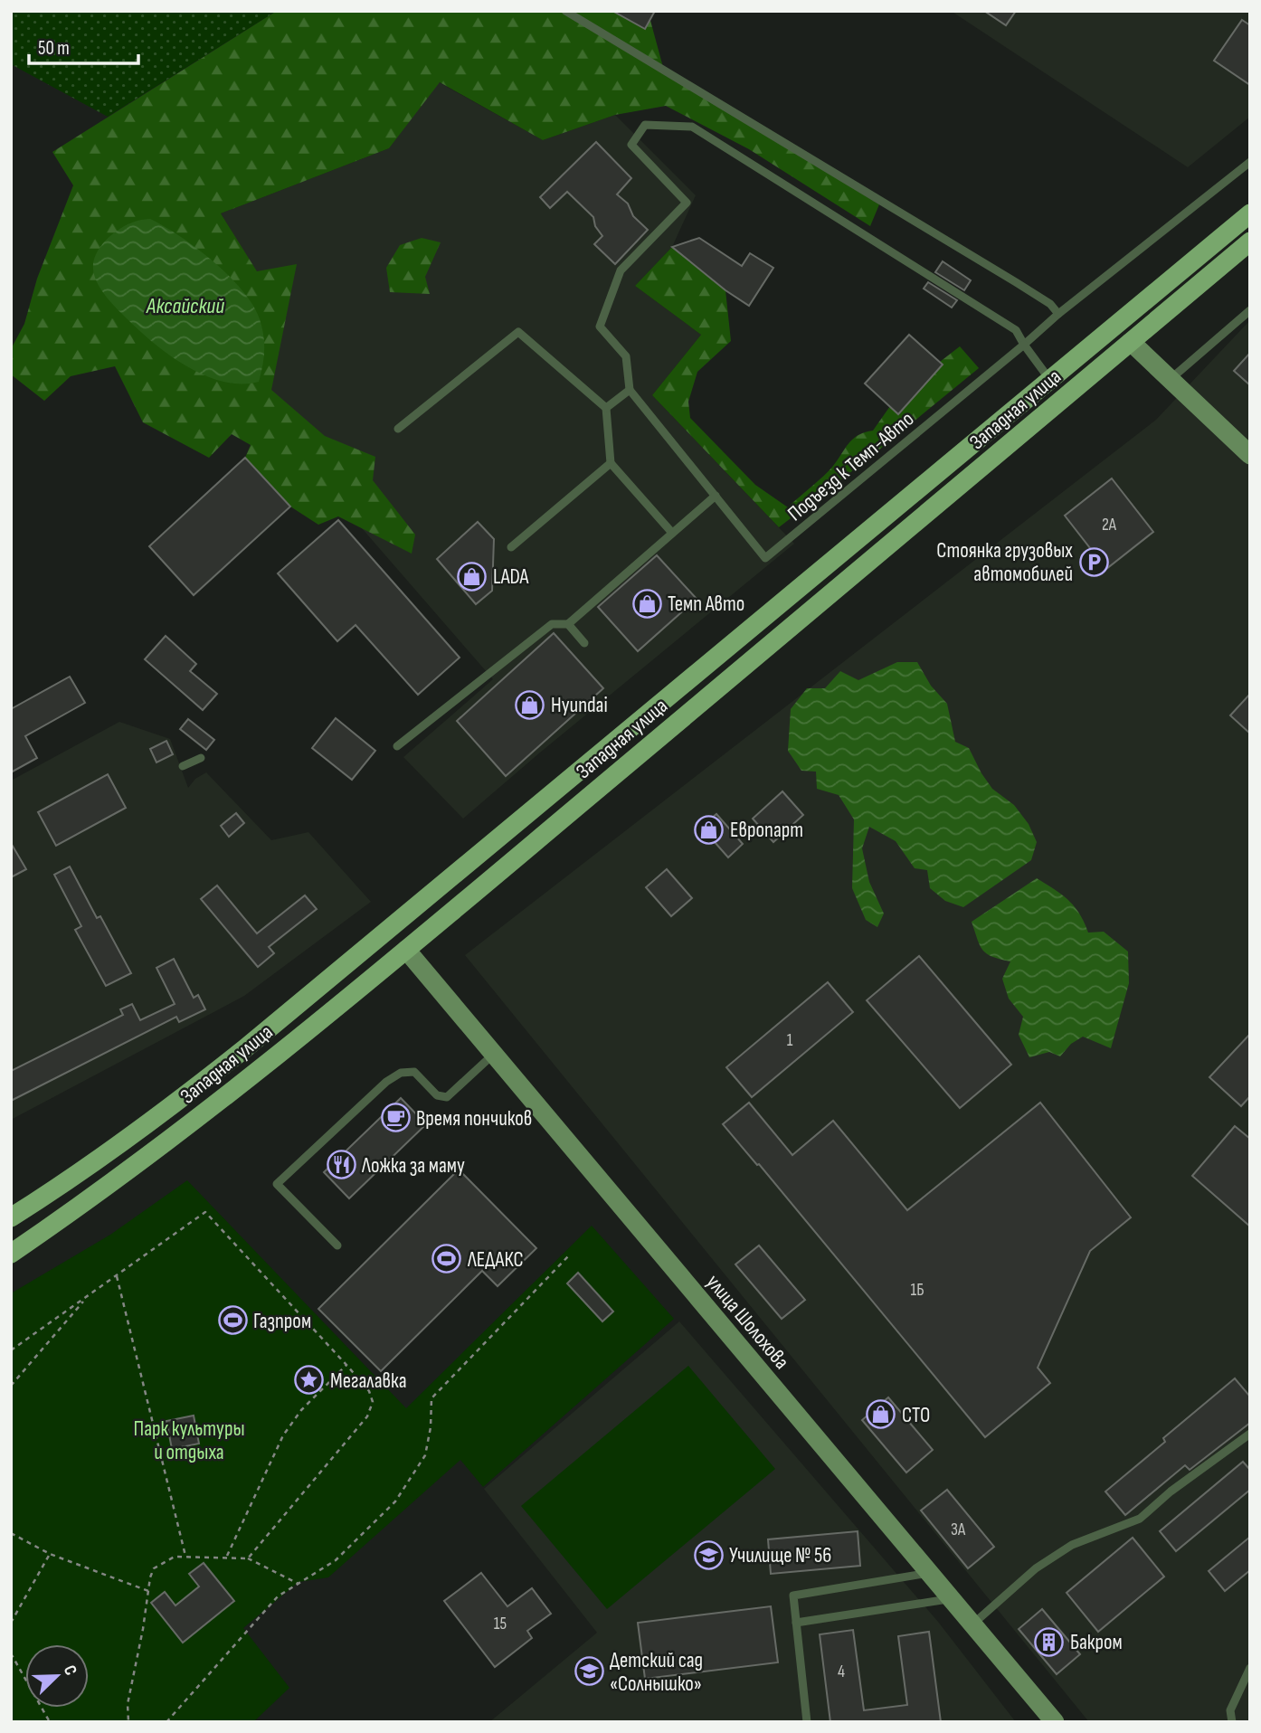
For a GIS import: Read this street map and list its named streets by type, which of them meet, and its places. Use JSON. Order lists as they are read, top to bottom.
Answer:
{
  "streets": {
    "main road": ["Западная улица"],
    "street": ["улица Шолохова"],
    "lane": ["Подъезд к Темп-Авто"]
  },
  "crossings": [
    ["Западная улица", "улица Шолохова"]
  ],
  "water": ["Аксайский"],
  "parks": ["Парк культуры и отдыха"],
  "places": {
    "parking": ["Стоянка грузовых автомобилей"],
    "shop": [
      "LADA",
      "Темп Авто",
      "Hyundai",
      "Европарт",
      "СТО"
    ],
    "cafe": ["Время пончиков"],
    "restaurant": ["Ложка за маму"],
    "sports": ["ЛЕДАКС", "Газпром"],
    "place": ["Мегалавка"],
    "school or university": ["Училище № 56", "Детский сад «Солнышко»"],
    "building": ["Бакром"]
  },
  "house_numbers": [
    "2А",
    "1",
    "1Б",
    "3А",
    "15",
    "4"
  ],
  "scale_bar": "50 m",
  "north": "top right"
}
